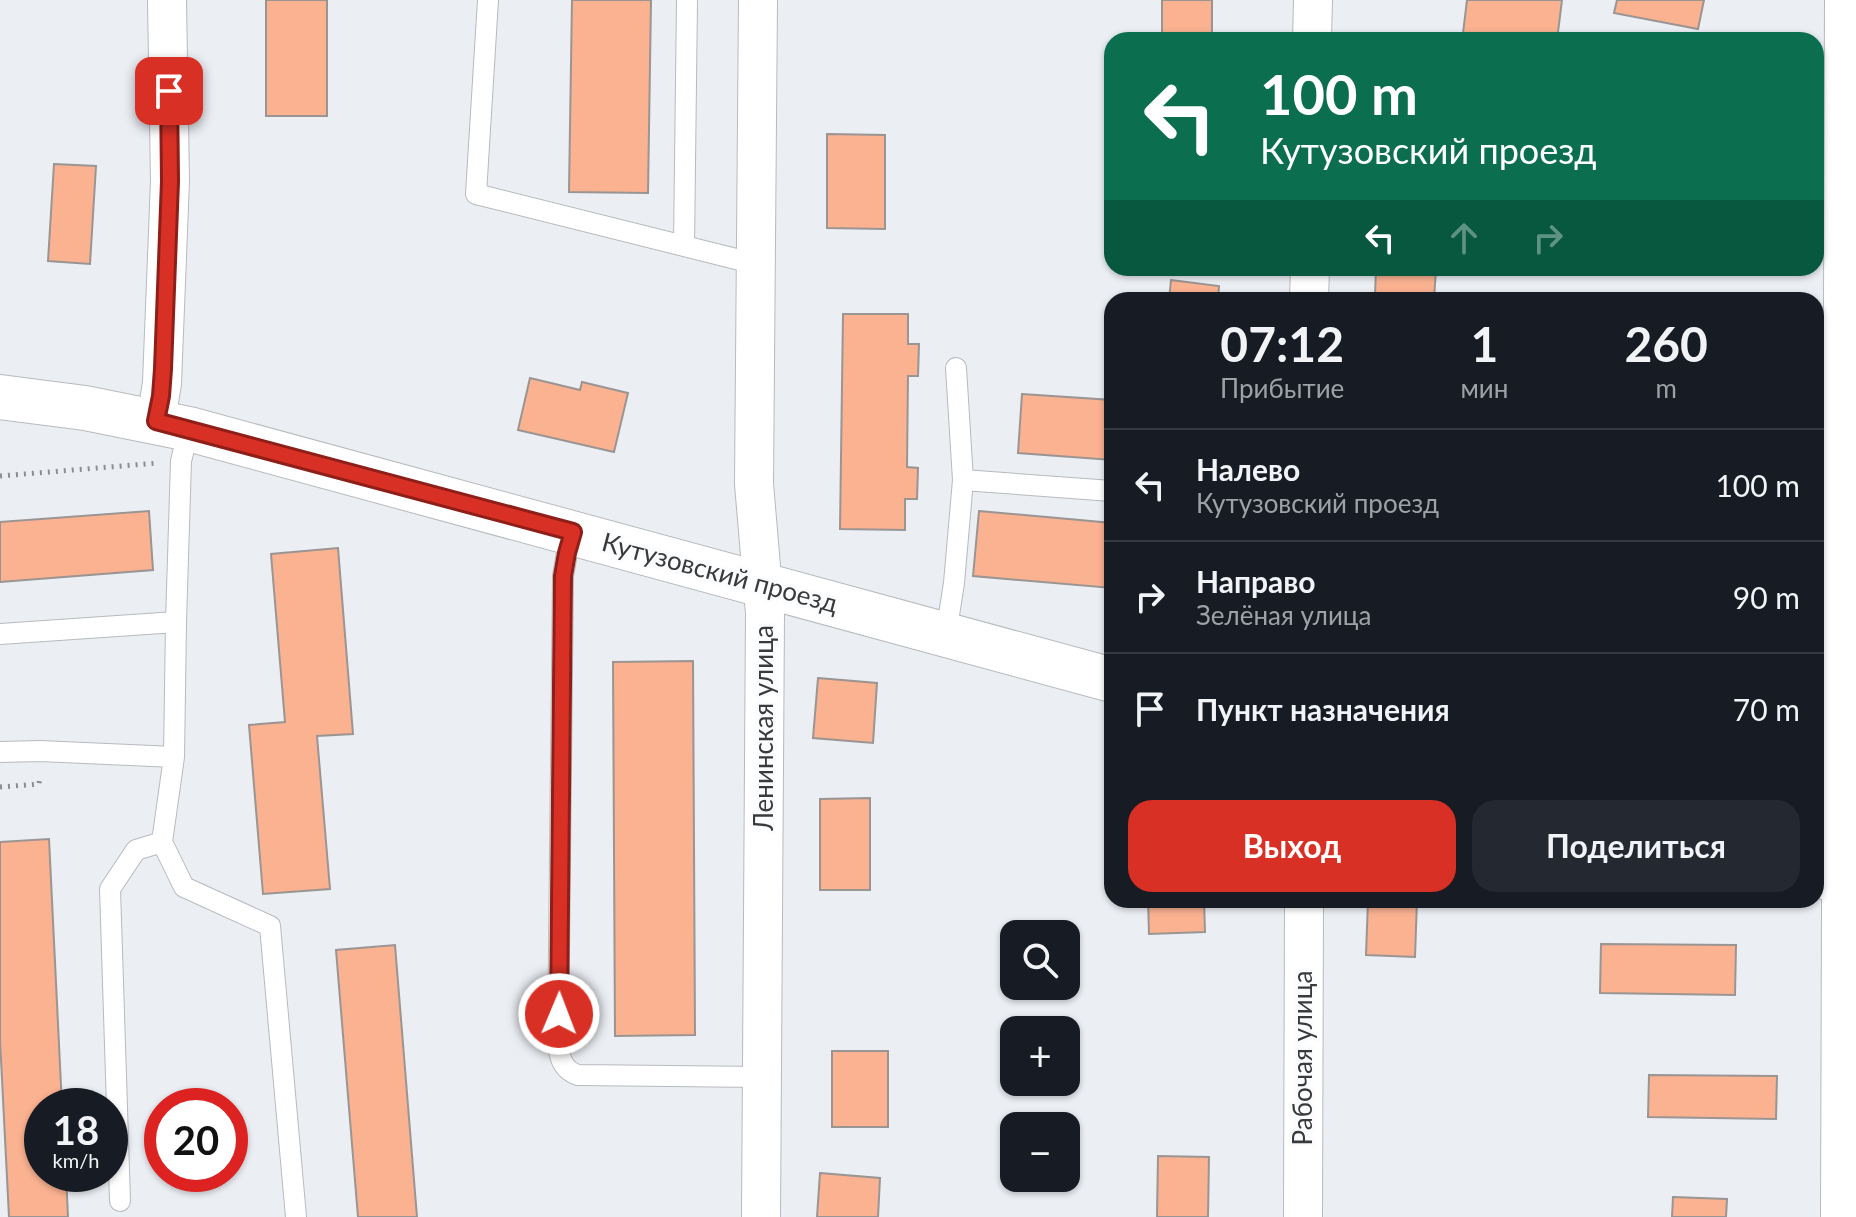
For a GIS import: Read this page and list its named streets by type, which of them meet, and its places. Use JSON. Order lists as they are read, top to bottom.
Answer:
{
  "streets": {
    "street": ["Кутузовский проезд", "Ленинская улица", "Рабочая улица"]
  },
  "crossings": [
    ["Кутузовский проезд", "Ленинская улица"]
  ],
  "page": {
    "turn": ["100 m", "Кутузовский проезд"],
    "eta": [
      "07:12",
      "Прибытие",
      "1",
      "мин",
      "260",
      "m"
    ],
    "list": [
      {
        "name": "Налево",
        "note": "Кутузовский проезд",
        "value": "100 m"
      },
      {
        "name": "Направо",
        "note": "Зелёная улица",
        "value": "90 m"
      },
      {
        "name": "Пункт назначения",
        "value": "70 m"
      }
    ],
    "buttons": ["Выход", "Поделиться"],
    "map_buttons": ["+", "−"],
    "speed": "18 km/h",
    "limit": "20"
  }
}
